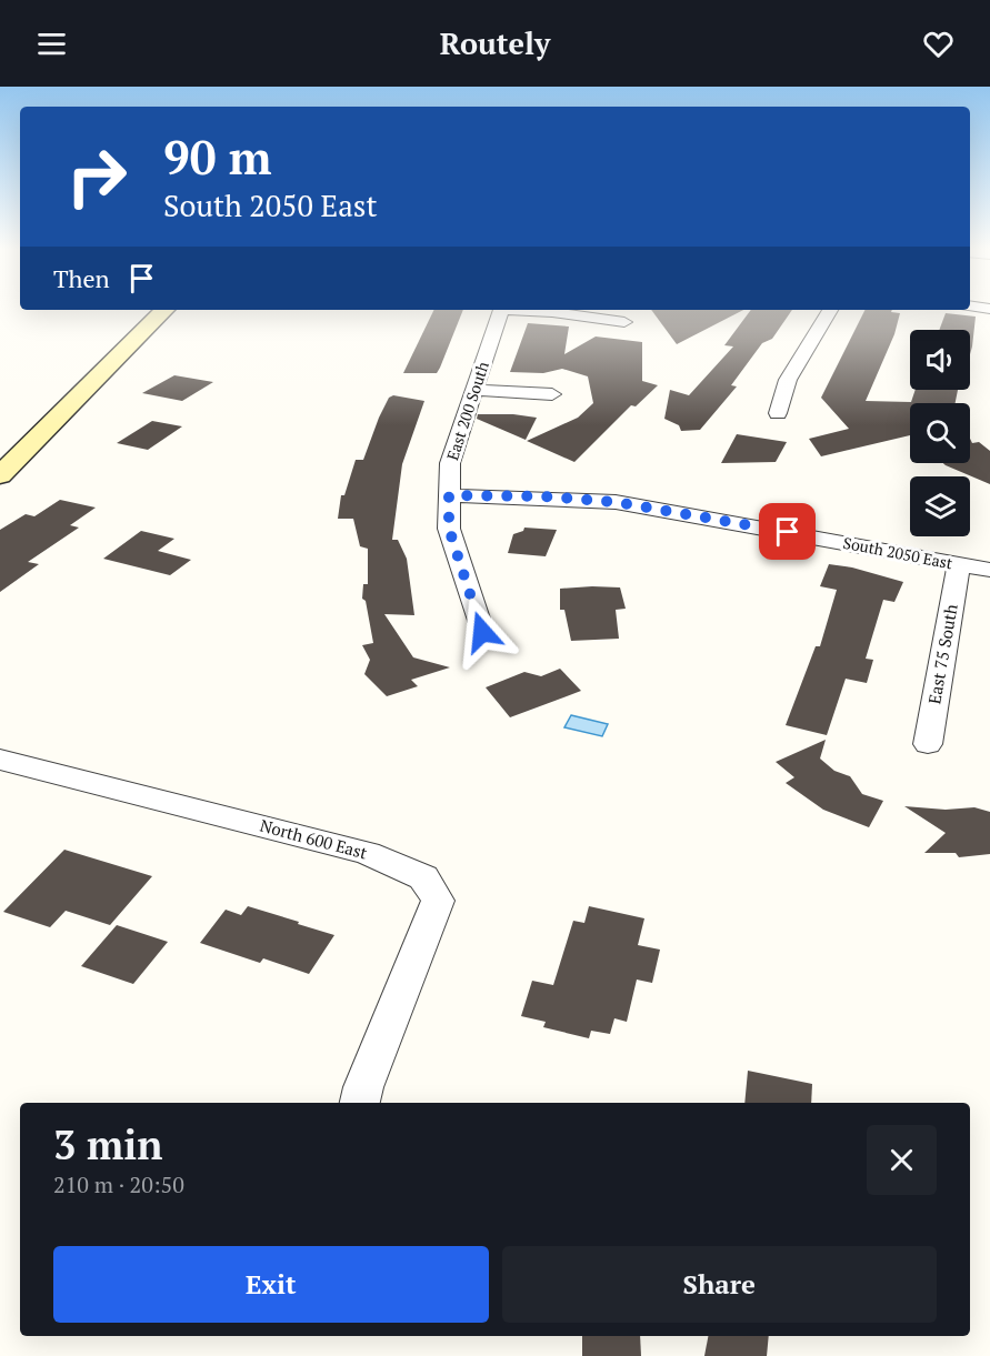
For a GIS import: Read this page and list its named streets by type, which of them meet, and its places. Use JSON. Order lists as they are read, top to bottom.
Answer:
{
  "streets": {
    "street": [
      "East 200 South",
      "South 2050 East",
      "East 75 South",
      "North 600 East"
    ]
  },
  "crossings": [
    ["East 200 South", "South 2050 East"],
    ["South 2050 East", "East 75 South"]
  ],
  "page": {
    "header": "Routely",
    "turn": ["90 m", "South 2050 East"],
    "then": "Then",
    "heading": ["3 min", "210 m · 20:50"],
    "buttons": ["Exit", "Share"]
  }
}
